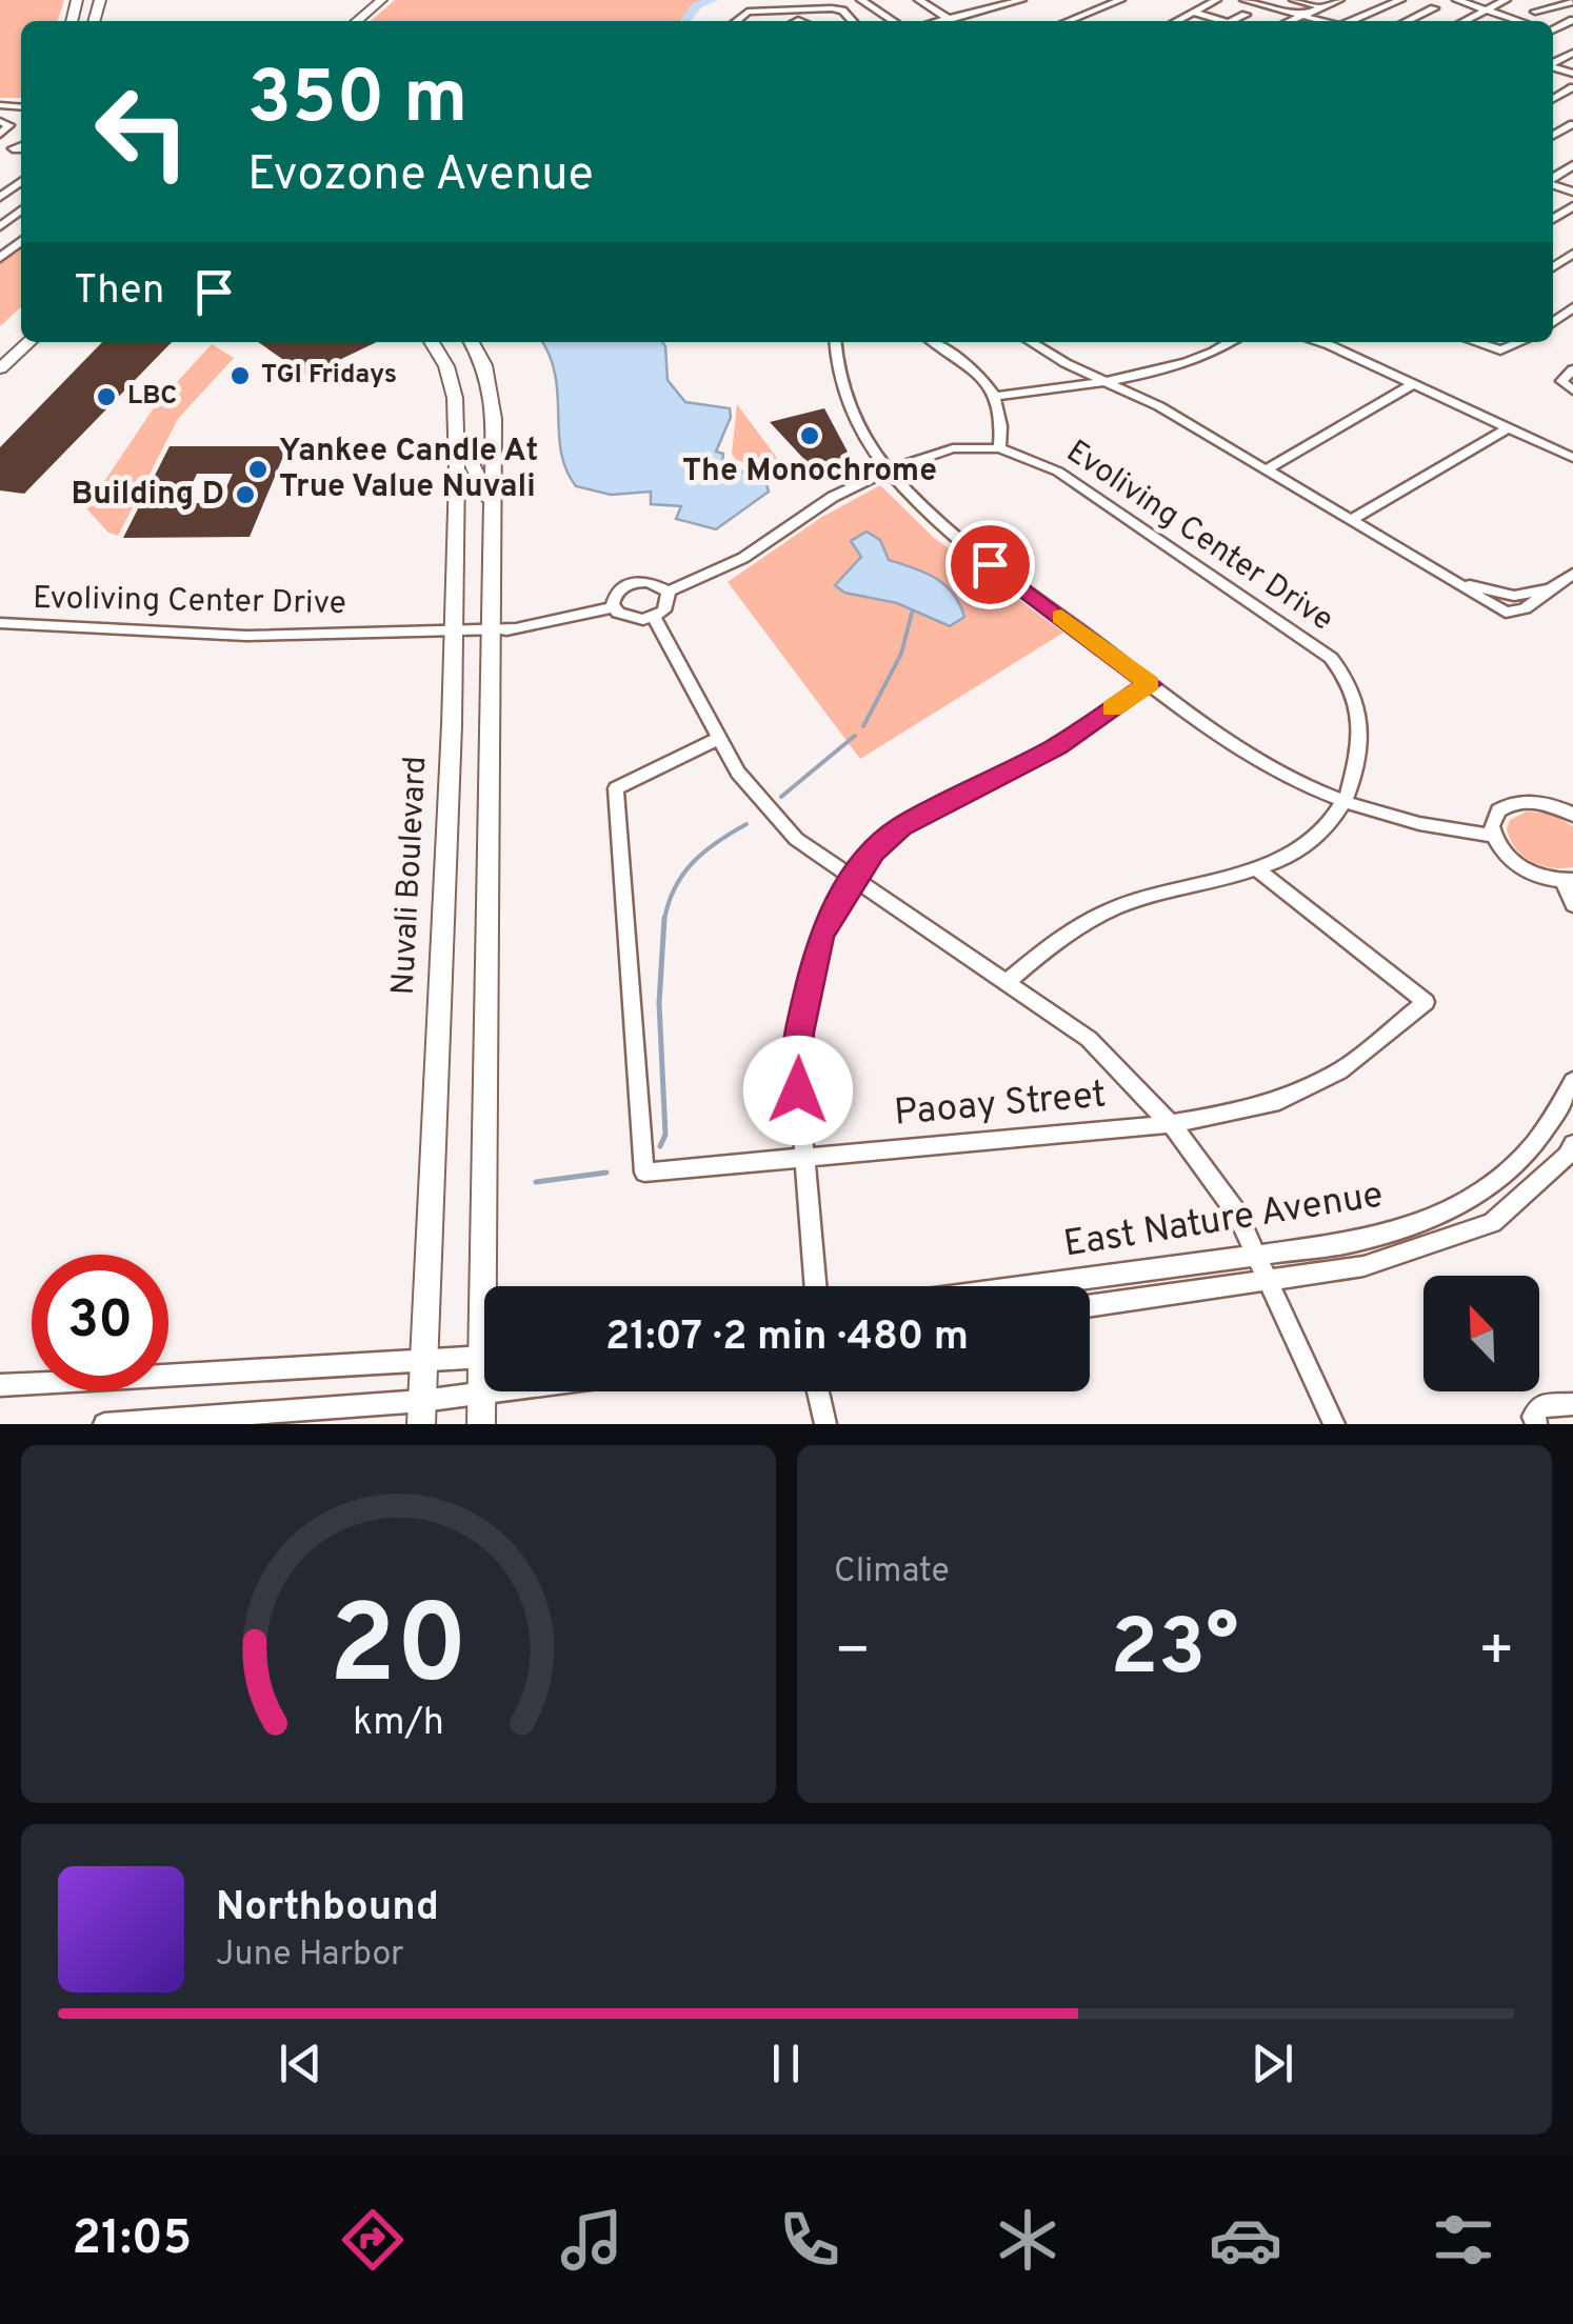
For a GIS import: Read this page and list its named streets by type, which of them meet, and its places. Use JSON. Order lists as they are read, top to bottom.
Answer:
{
  "streets": {
    "main road": ["Nuvali Boulevard"],
    "street": ["Evoliving Center Drive", "Paoay Street", "East Nature Avenue"]
  },
  "crossings": [
    ["Evoliving Center Drive", "Nuvali Boulevard"]
  ],
  "places": [
    "TGI Fridays",
    "LBC",
    "The Monochrome",
    "Yankee Candle At True Value Nuvali",
    "Building D"
  ],
  "north": "top left",
  "page": {
    "turn": ["350 m", "Evozone Avenue"],
    "then": "Then",
    "limit": "30",
    "trip": "21:07 · 2 min · 480 m",
    "tile": "Climate",
    "heat": ["−", "23°", "+"],
    "song": ["Northbound", "June Harbor"],
    "tabs": "21:05",
    "gauge": ["20", "km/h"]
  }
}
